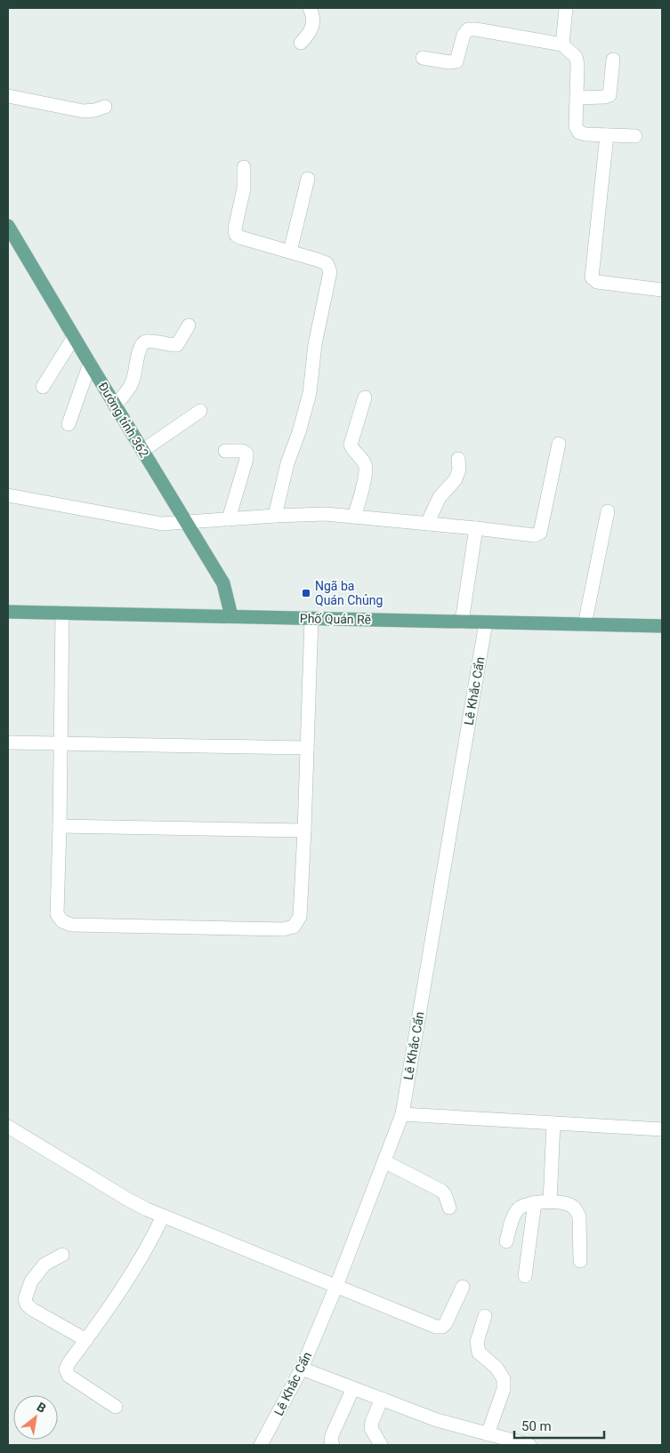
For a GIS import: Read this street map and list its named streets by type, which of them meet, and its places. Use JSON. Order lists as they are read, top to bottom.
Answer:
{
  "streets": {
    "main road": ["Đường tỉnh 362", "Phố Quán Rẽ"],
    "street": ["Lê Khắc Cẩn"]
  },
  "crossings": [
    ["Đường tỉnh 362", "Phố Quán Rẽ"],
    ["Phố Quán Rẽ", "Lê Khắc Cẩn"]
  ],
  "places": {
    "transit": ["Ngã ba Quán Chủng"]
  },
  "scale_bar": "50 m",
  "north": "top right"
}
